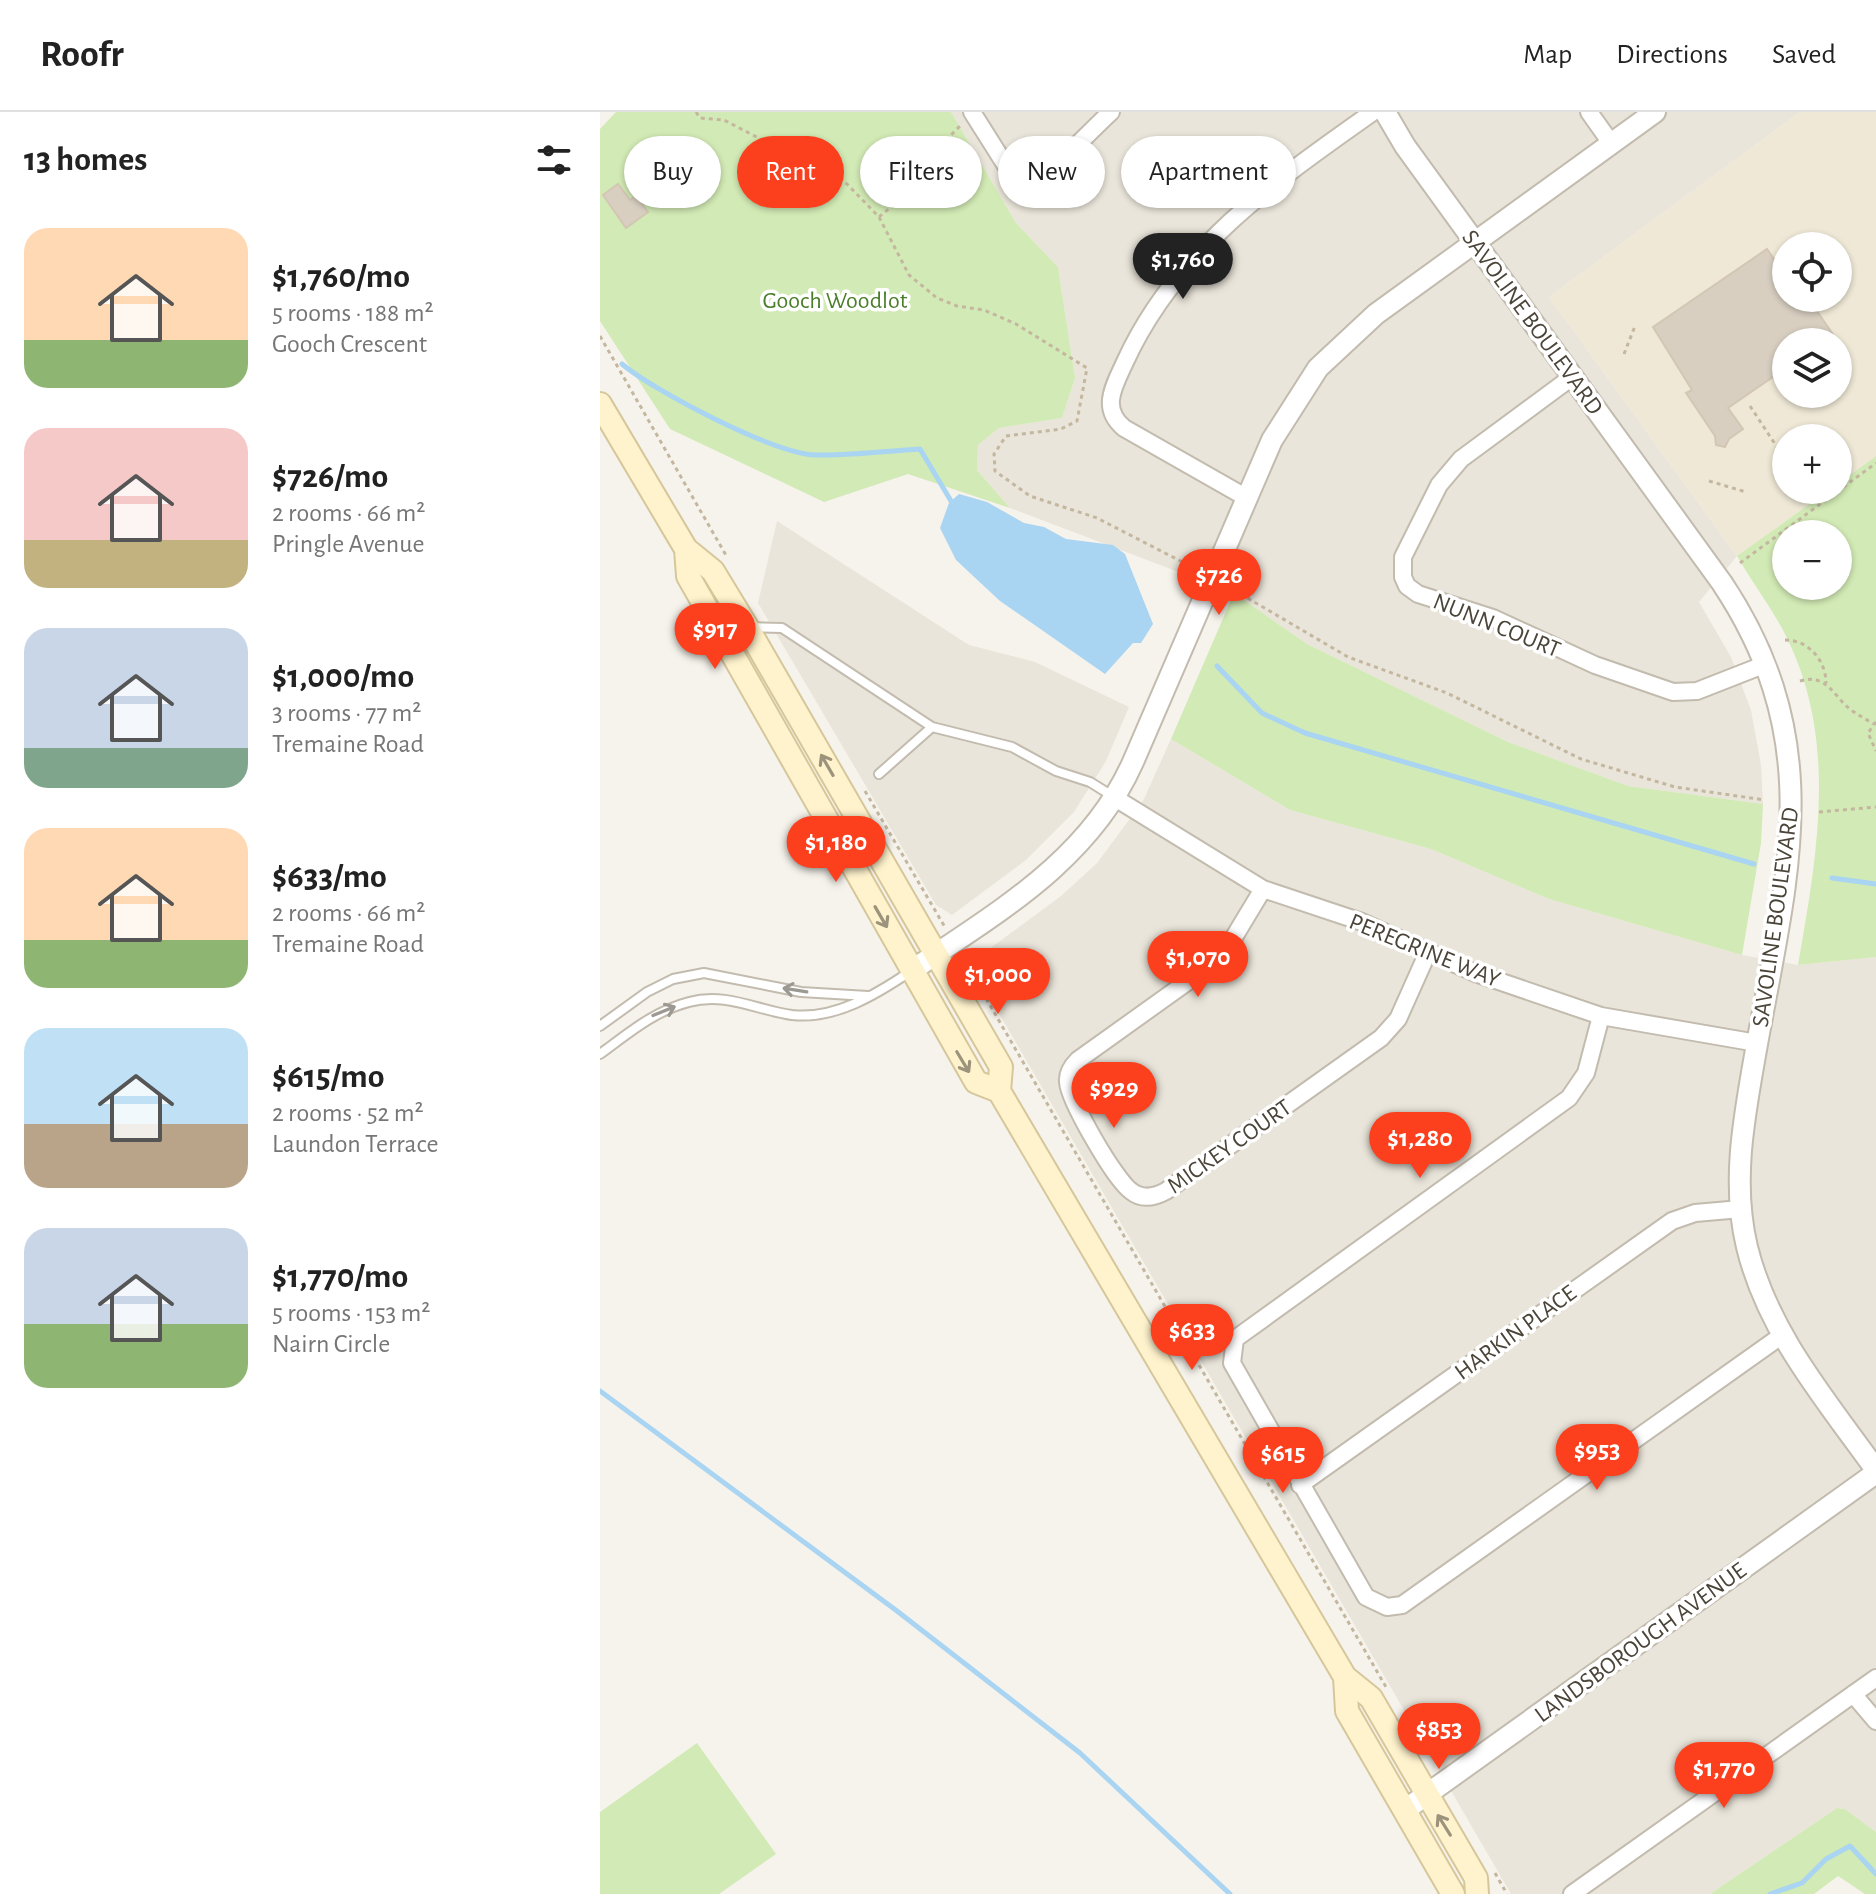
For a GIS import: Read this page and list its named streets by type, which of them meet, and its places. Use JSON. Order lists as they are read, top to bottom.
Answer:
{
  "streets": {
    "street": [
      "SAVOLINE BOULEVARD",
      "NUNN COURT",
      "PEREGRINE WAY",
      "MICKEY COURT",
      "HARKIN PLACE",
      "LANDSBOROUGH AVENUE"
    ]
  },
  "crossings": [
    ["SAVOLINE BOULEVARD", "NUNN COURT"],
    ["SAVOLINE BOULEVARD", "PEREGRINE WAY"],
    ["SAVOLINE BOULEVARD", "HARKIN PLACE"],
    ["SAVOLINE BOULEVARD", "LANDSBOROUGH AVENUE"],
    ["PEREGRINE WAY", "MICKEY COURT"]
  ],
  "parks": ["Gooch Woodlot"],
  "page": {
    "header": "Roofr",
    "nav": ["Map", "Directions", "Saved"],
    "heading": "13 homes",
    "chip": [
      "Buy",
      "Rent",
      "Filters",
      "New",
      "Apartment"
    ],
    "list": [
      {
        "name": "$1,760/mo",
        "note": "5 rooms · 188 m² · Gooch Crescent"
      },
      {
        "name": "$726/mo",
        "note": "2 rooms · 66 m² · Pringle Avenue"
      },
      {
        "name": "$1,000/mo",
        "note": "3 rooms · 77 m² · Tremaine Road"
      },
      {
        "name": "$633/mo",
        "note": "2 rooms · 66 m² · Tremaine Road"
      },
      {
        "name": "$615/mo",
        "note": "2 rooms · 52 m² · Laundon Terrace"
      },
      {
        "name": "$1,770/mo",
        "note": "5 rooms · 153 m² · Nairn Circle"
      }
    ],
    "map_buttons": ["+", "−"],
    "price": [
      "$1,760",
      "$726",
      "$917",
      "$1,180",
      "$1,070",
      "$1,000",
      "$929",
      "$1,280",
      "$633",
      "$953",
      "$615",
      "$853",
      "$1,770"
    ]
  }
}
